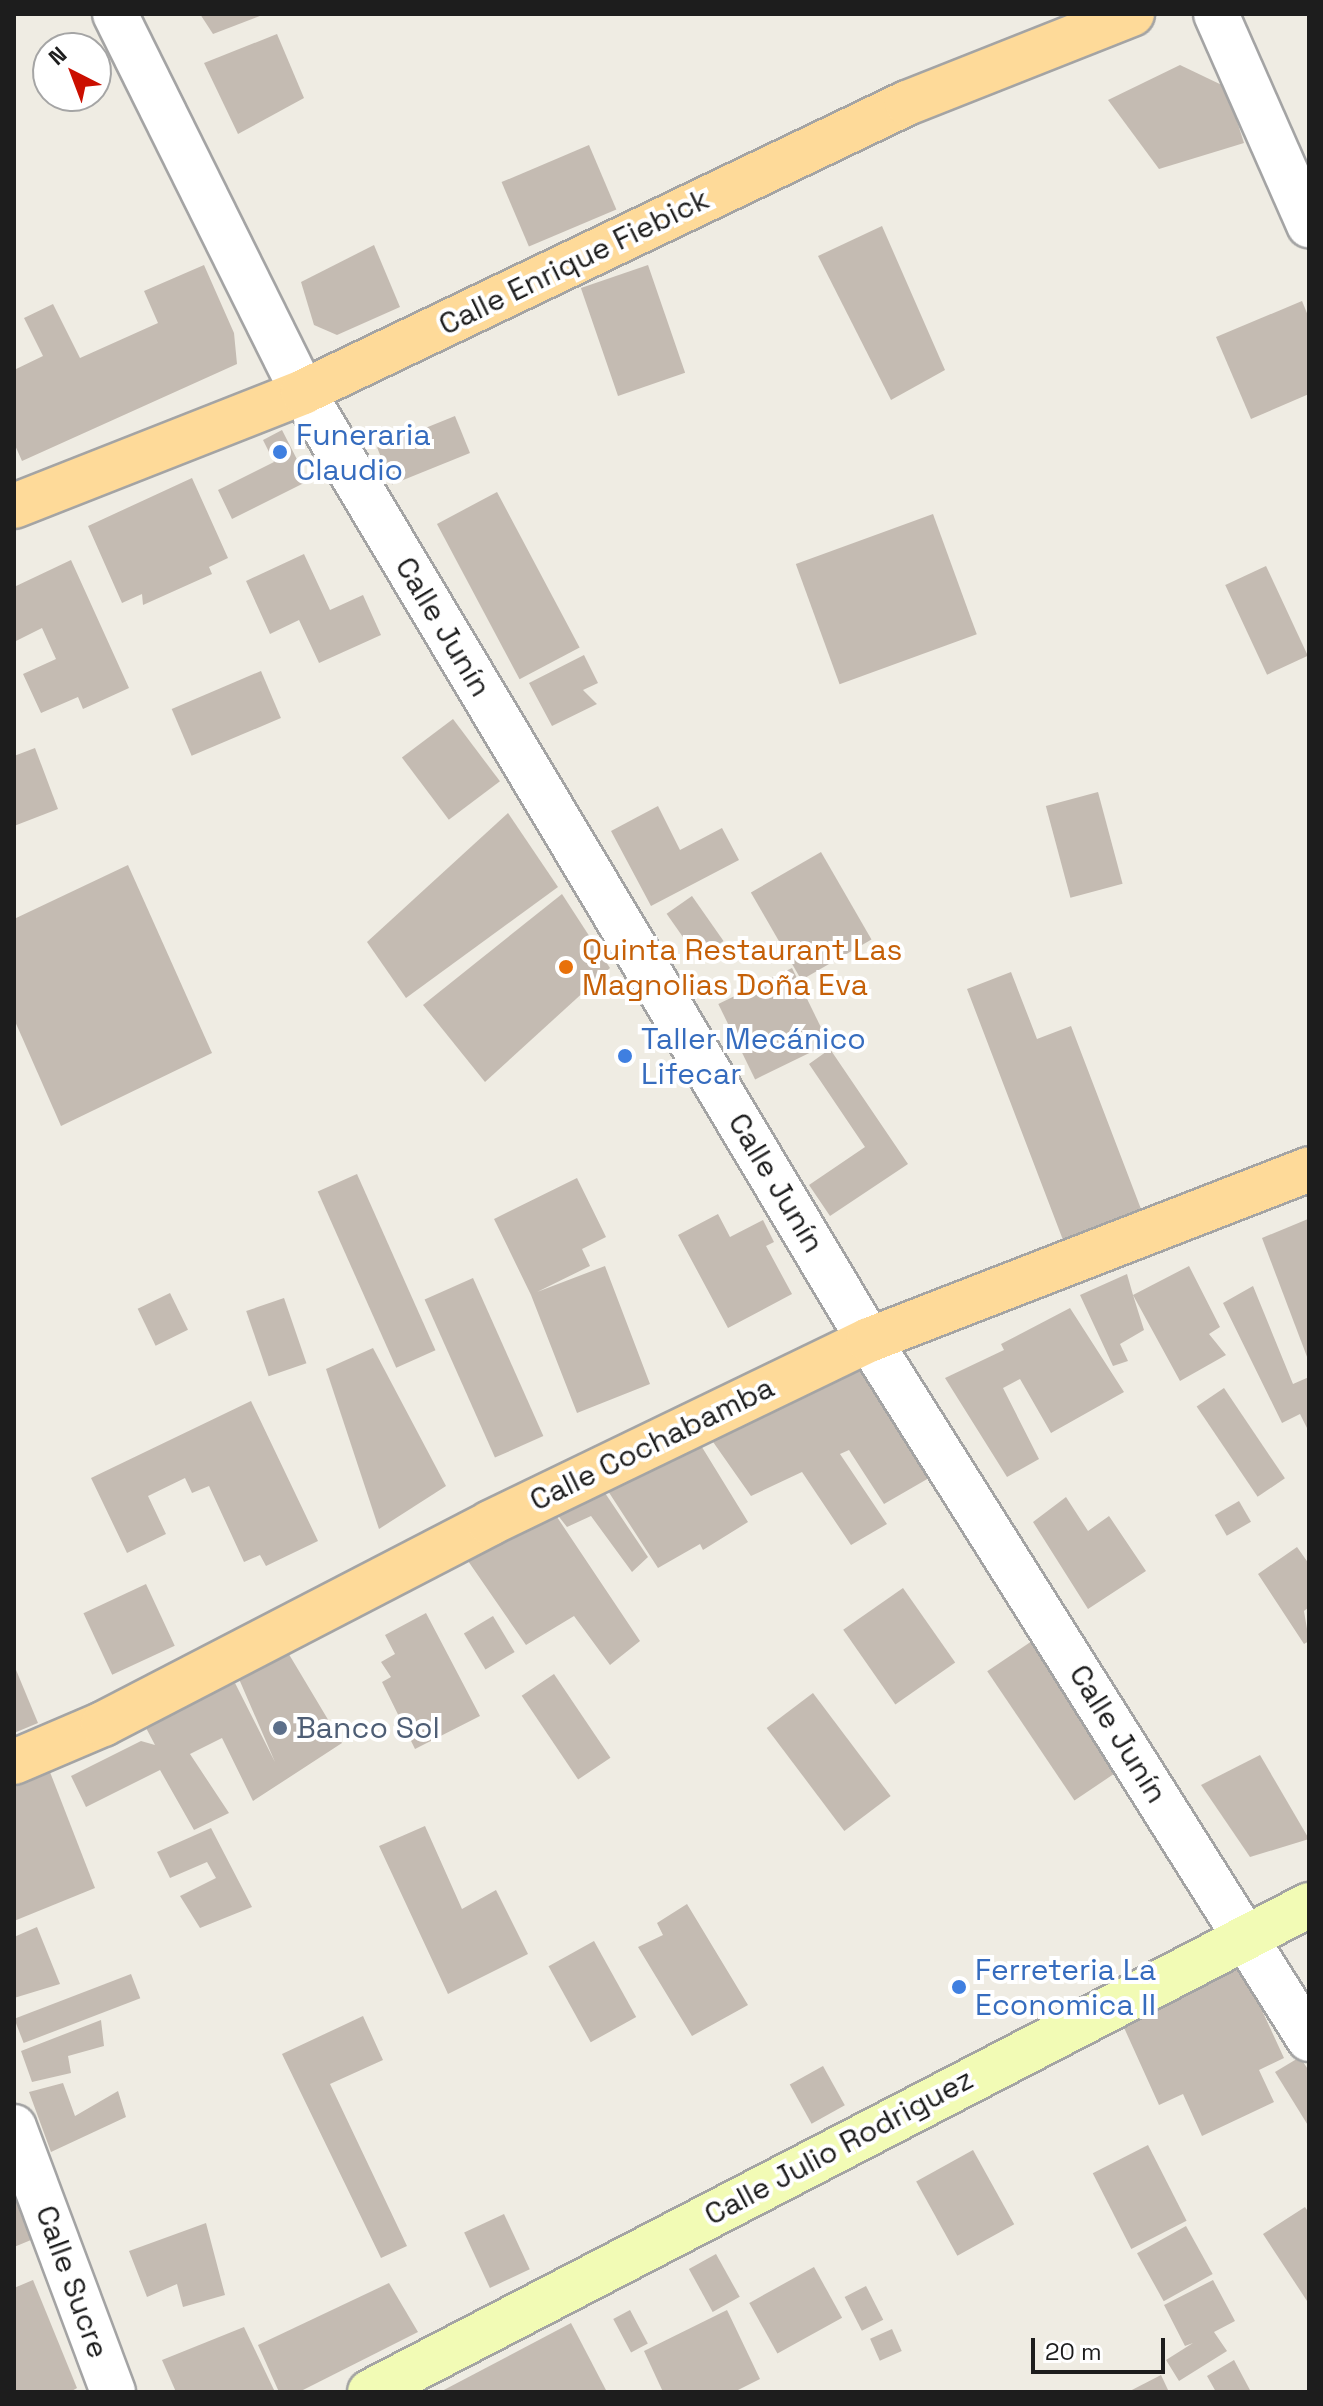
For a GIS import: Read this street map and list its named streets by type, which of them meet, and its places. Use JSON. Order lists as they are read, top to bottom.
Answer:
{
  "streets": {
    "main road": ["Calle Enrique Fiebick", "Calle Cochabamba", "Calle Julio Rodriguez"],
    "street": ["Calle Junín", "Calle Sucre"]
  },
  "crossings": [
    ["Calle Enrique Fiebick", "Calle Junín"],
    ["Calle Junín", "Calle Cochabamba"],
    ["Calle Junín", "Calle Julio Rodriguez"]
  ],
  "places": [
    "Funeraria Claudio",
    "Quinta Restaurant Las Magnolias Doña Eva",
    "Taller Mecánico Lifecar",
    "Banco Sol",
    "Ferreteria La Economica II"
  ],
  "scale_bar": "20 m",
  "north": "top left"
}
